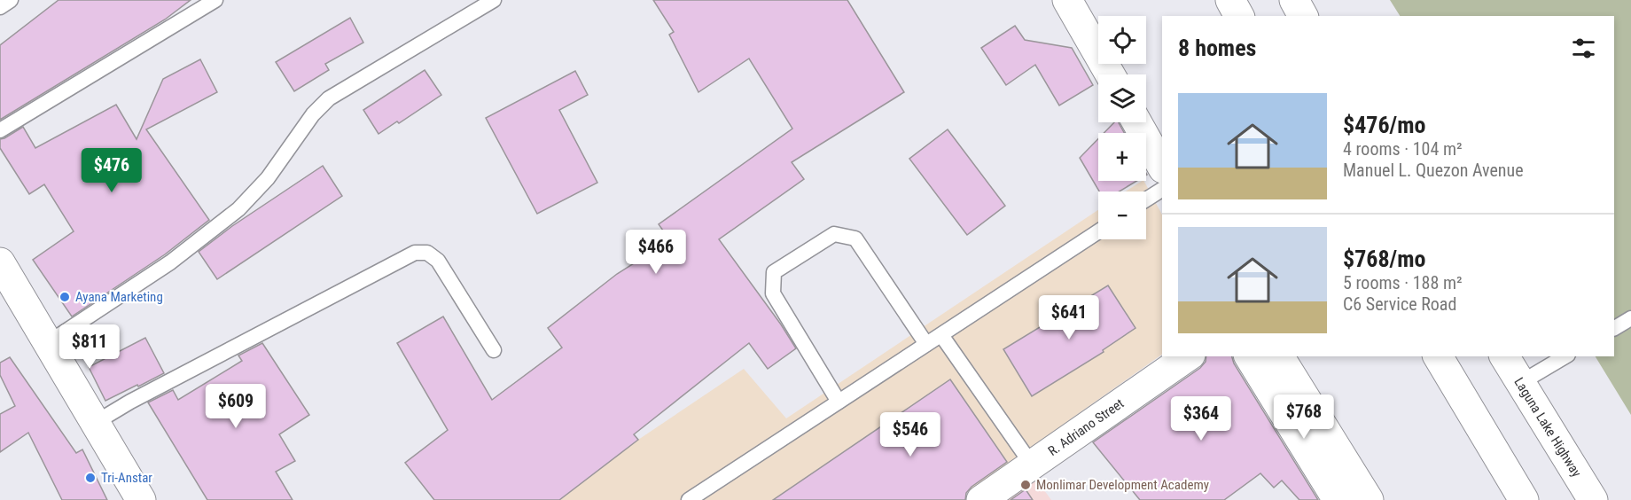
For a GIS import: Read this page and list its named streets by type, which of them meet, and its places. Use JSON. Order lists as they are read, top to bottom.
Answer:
{
  "streets": {
    "street": ["R. Adriano Street", "Laguna Lake Highway"]
  },
  "places": ["Ayana Marketing", "Tri-Anstar", "Monlimar Development Academy"],
  "page": {
    "map_buttons": ["+", "−"],
    "heading": "8 homes",
    "list": [
      {
        "name": "$476/mo",
        "note": "4 rooms · 104 m² · Manuel L. Quezon Avenue"
      },
      {
        "name": "$768/mo",
        "note": "5 rooms · 188 m² · C6 Service Road"
      }
    ],
    "price": [
      "$476",
      "$466",
      "$641",
      "$811",
      "$609",
      "$768",
      "$364",
      "$546"
    ]
  }
}
